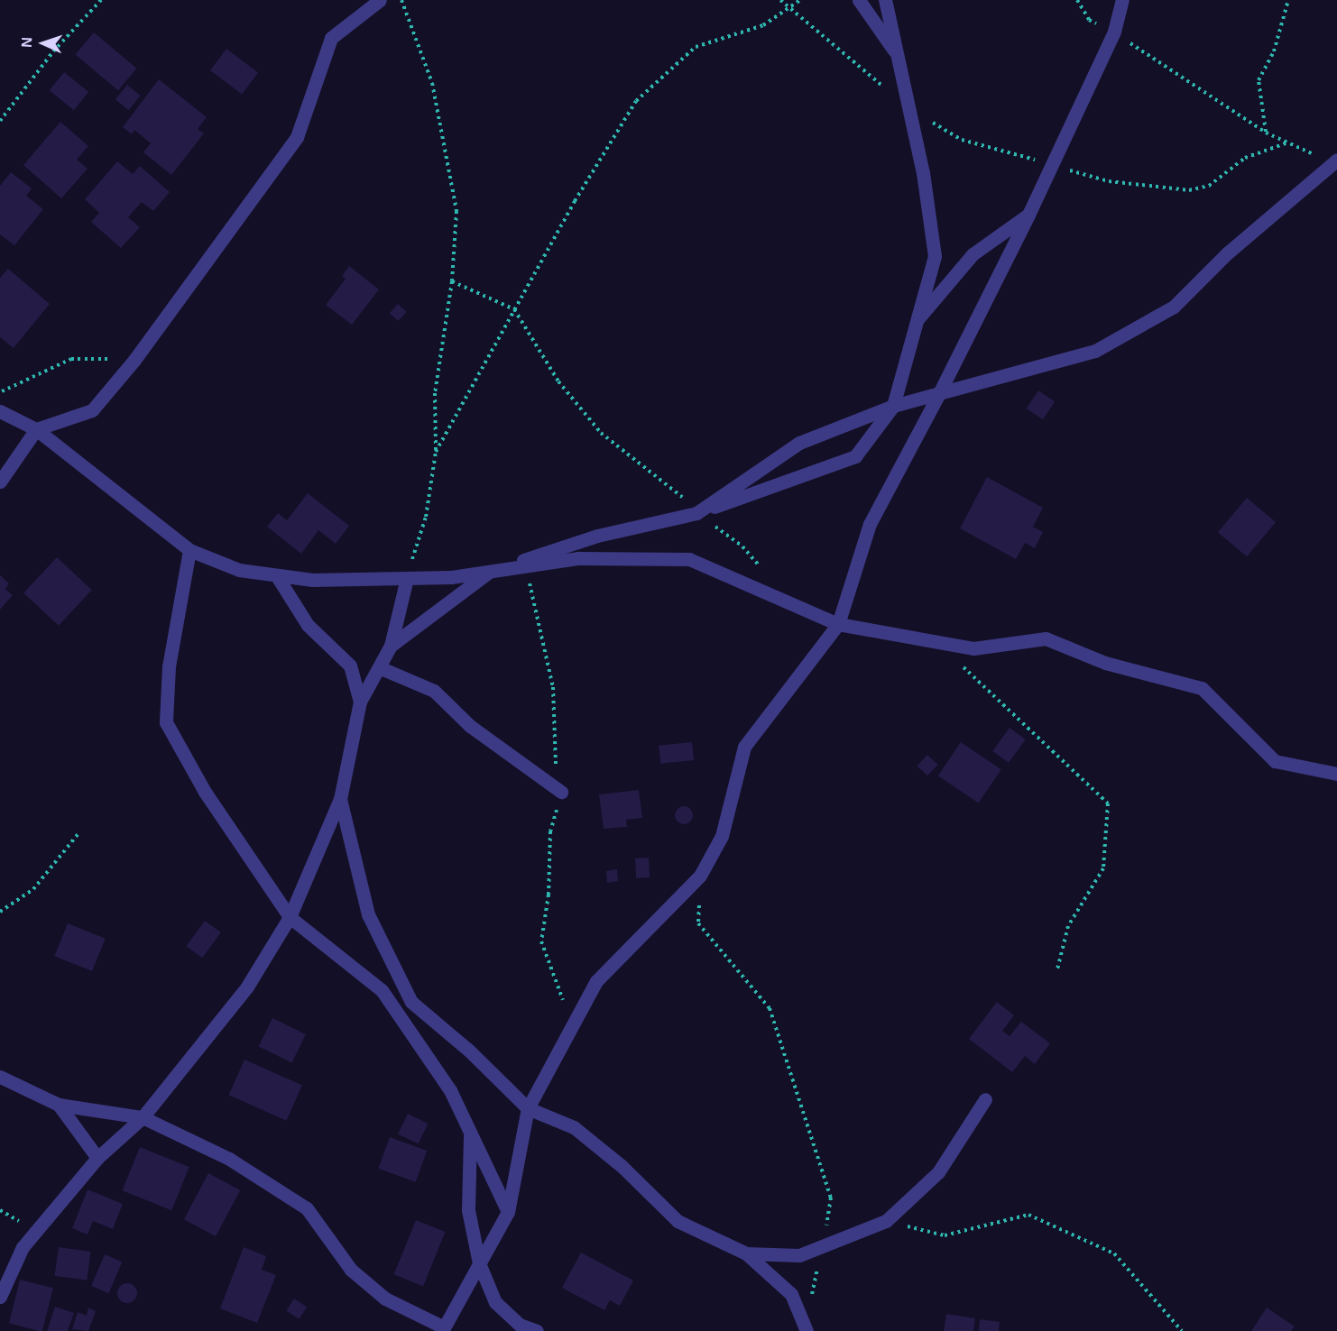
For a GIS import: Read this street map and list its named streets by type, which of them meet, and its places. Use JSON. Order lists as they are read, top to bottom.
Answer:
{
  "north": "left"
}
